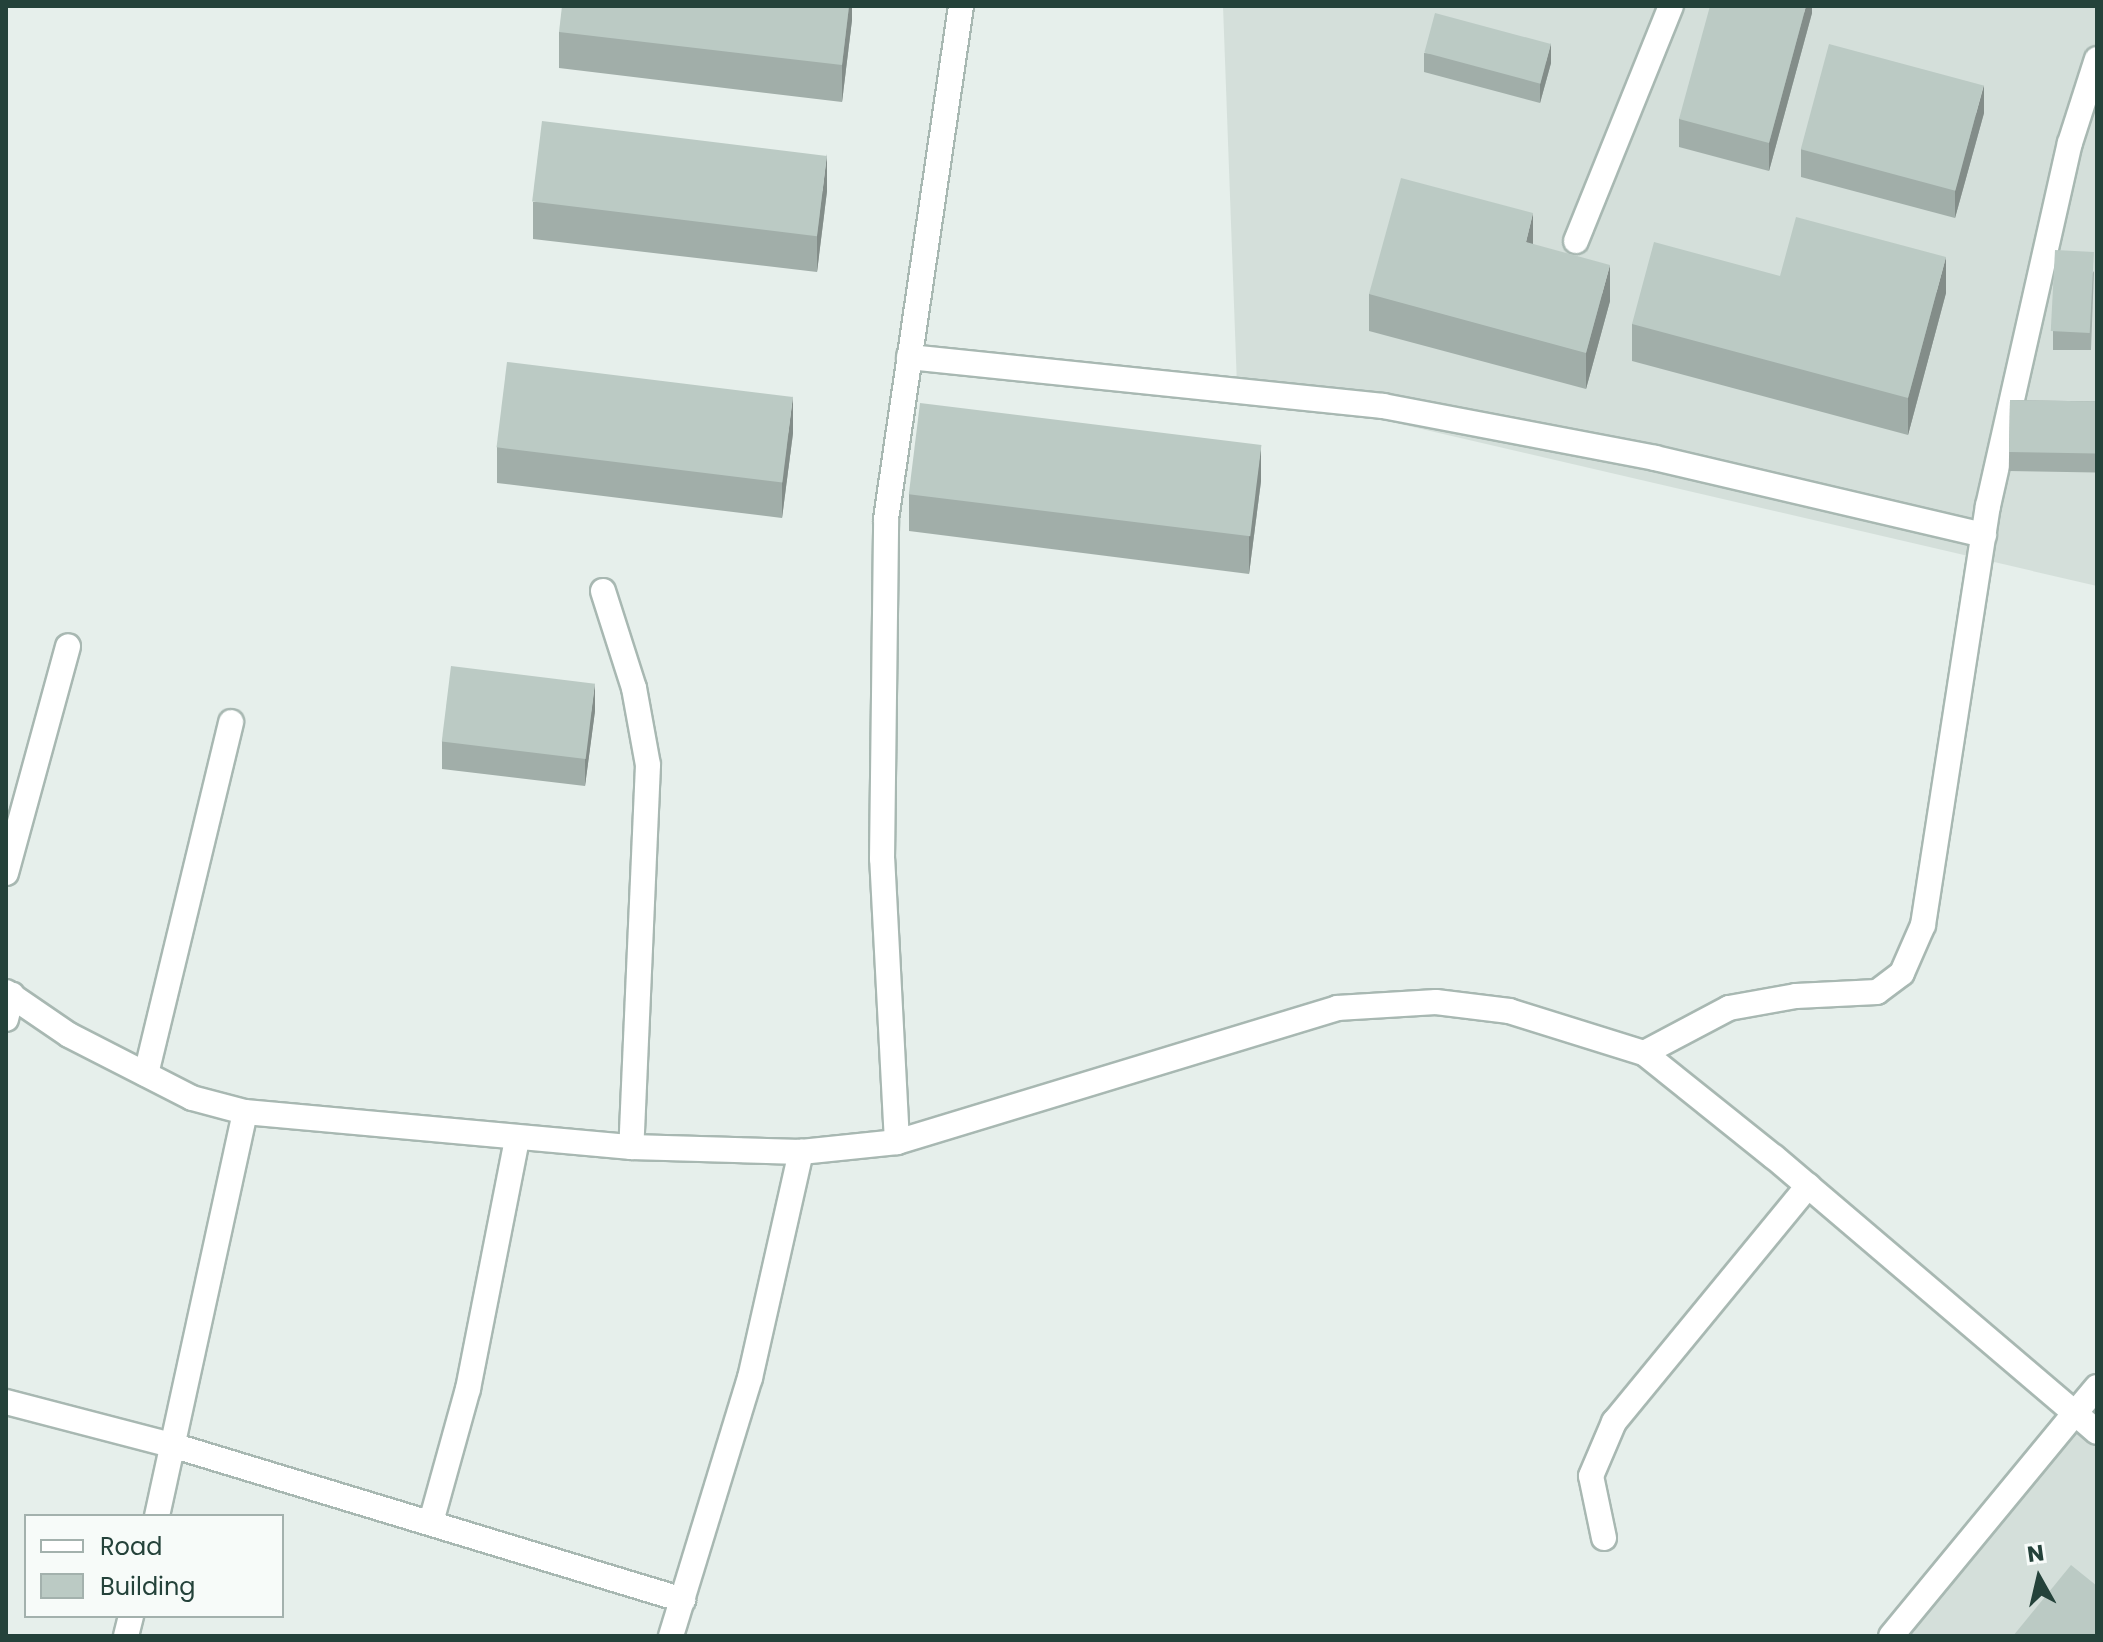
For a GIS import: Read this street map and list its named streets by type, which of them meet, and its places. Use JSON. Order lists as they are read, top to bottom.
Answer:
{
  "legend": ["Road", "Building"],
  "north": "top"
}
